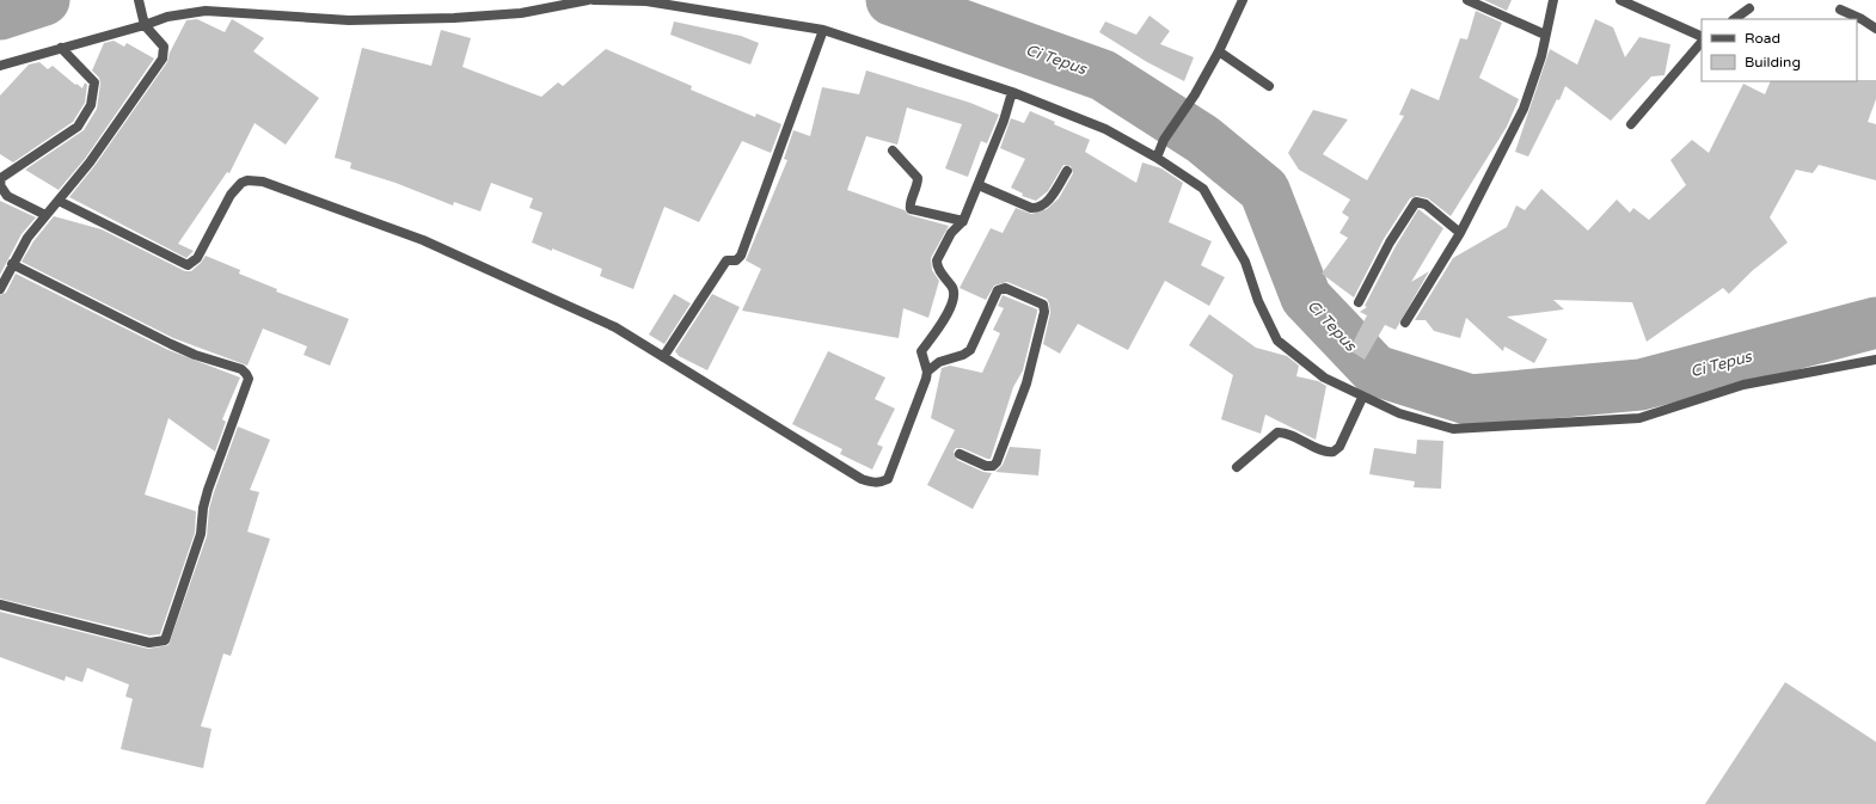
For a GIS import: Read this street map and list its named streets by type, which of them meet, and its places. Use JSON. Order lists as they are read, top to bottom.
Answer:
{
  "water": ["Ci Tepus"],
  "legend": ["Road", "Building"]
}
